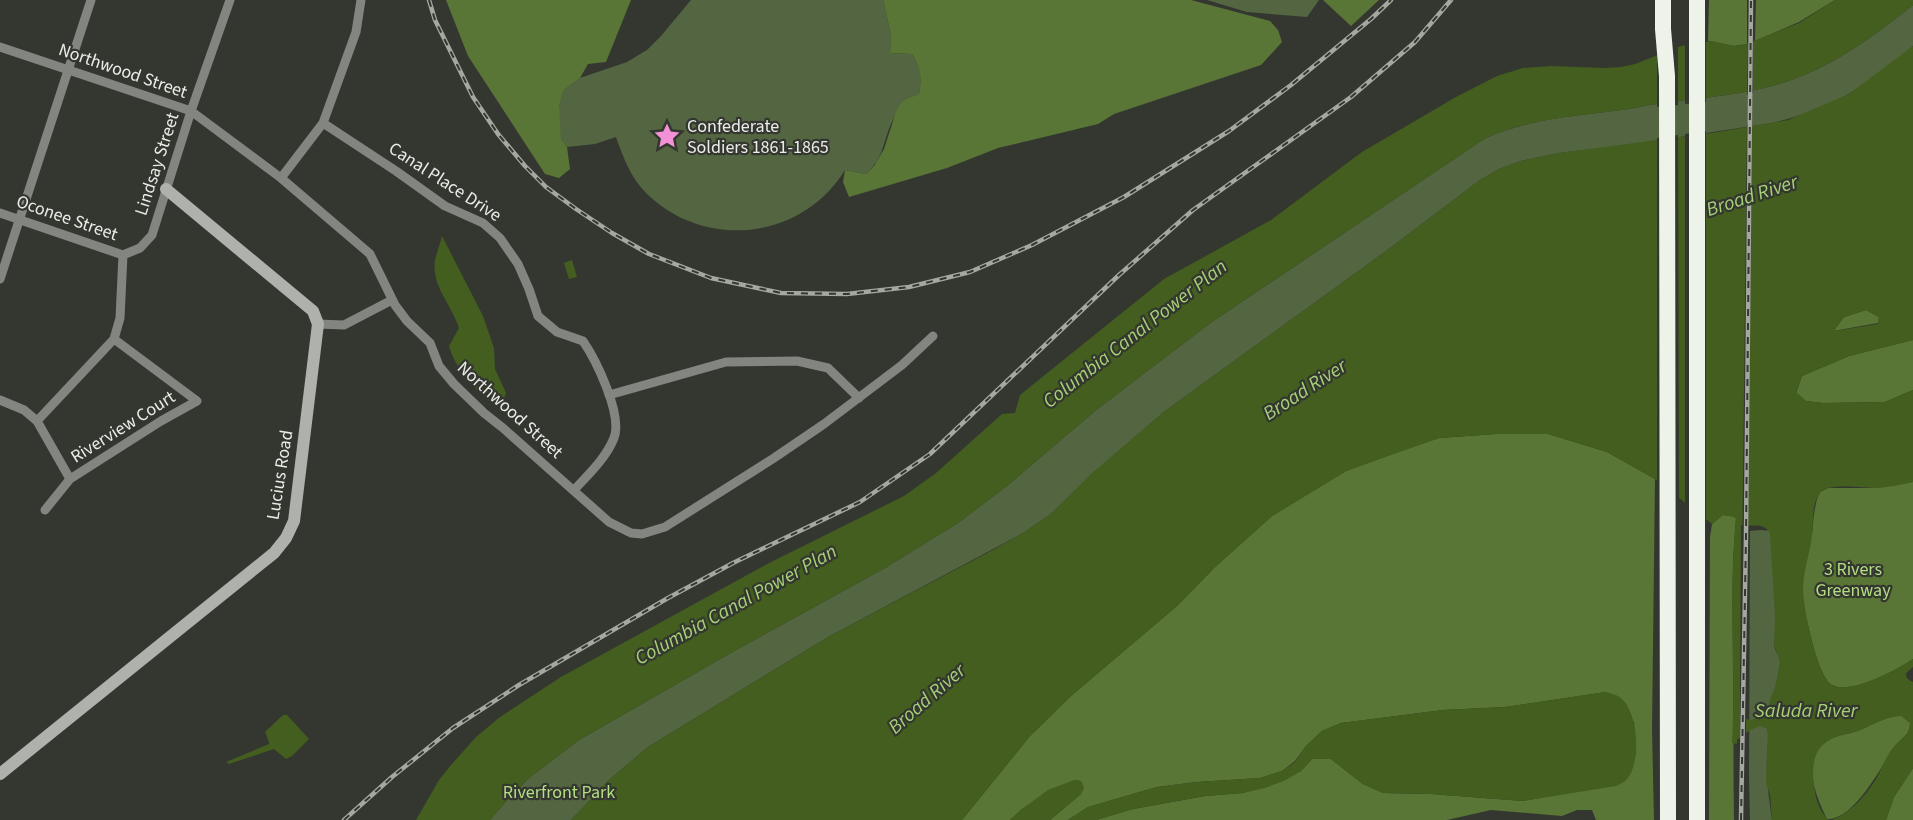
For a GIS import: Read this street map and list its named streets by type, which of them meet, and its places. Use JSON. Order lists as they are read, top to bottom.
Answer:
{
  "streets": {
    "street": [
      "Northwood Street",
      "Lindsay Street",
      "Canal Place Drive",
      "Oconee Street",
      "Riverview Court",
      "Lucius Road"
    ]
  },
  "crossings": [
    ["Northwood Street", "Lindsay Street"],
    ["Northwood Street", "Canal Place Drive"],
    ["Lindsay Street", "Oconee Street"]
  ],
  "water": ["Broad River", "Columbia Canal Power Plan", "Saluda River"],
  "parks": ["3 Rivers Greenway", "Riverfront Park"],
  "places": {
    "place": ["Confederate Soldiers 1861-1865"]
  }
}
